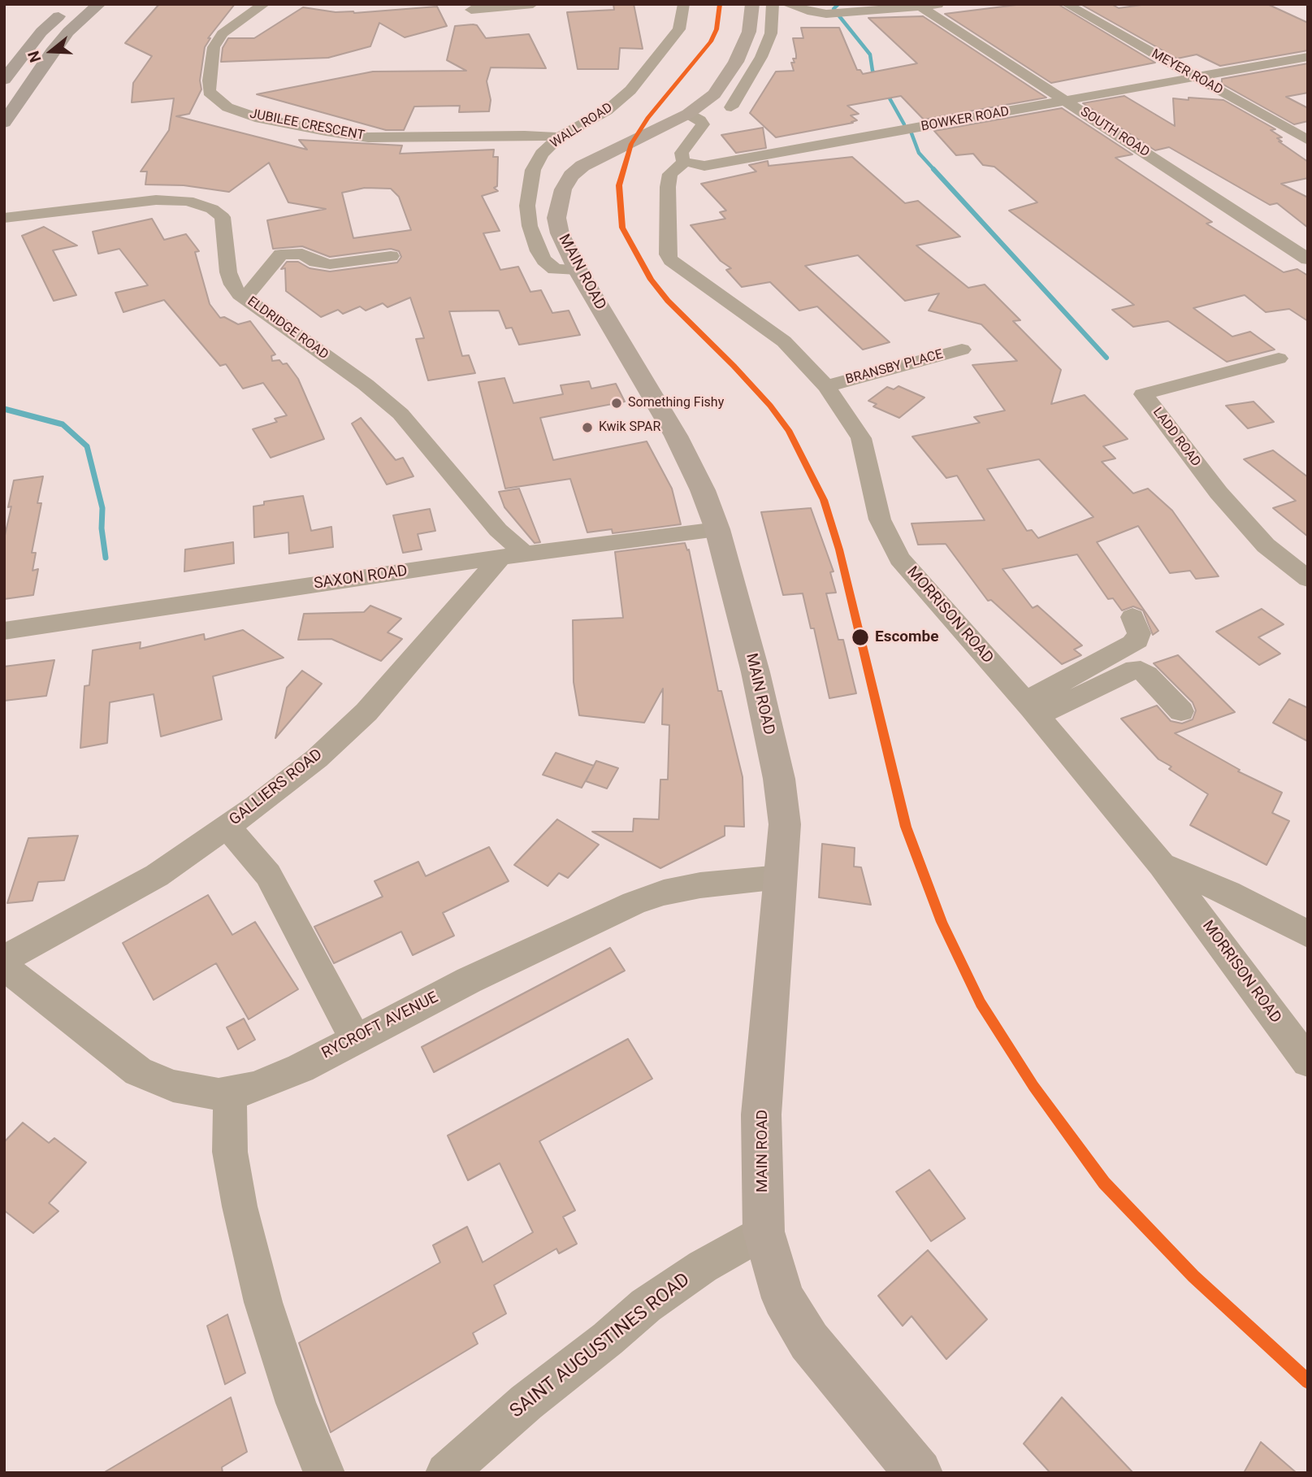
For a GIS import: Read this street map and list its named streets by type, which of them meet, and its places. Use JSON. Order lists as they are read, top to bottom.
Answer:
{
  "streets": {
    "main road": ["MAIN ROAD"],
    "street": [
      "MEYER ROAD",
      "BOWKER ROAD",
      "JUBILEE CRESCENT",
      "WALL ROAD",
      "SOUTH ROAD",
      "ELDRIDGE ROAD",
      "BRANSBY PLACE",
      "LADD ROAD",
      "SAXON ROAD",
      "MORRISON ROAD",
      "GALLIERS ROAD",
      "RYCROFT AVENUE",
      "SAINT AUGUSTINES ROAD"
    ]
  },
  "crossings": [
    ["MEYER ROAD", "BOWKER ROAD"],
    ["BOWKER ROAD", "SOUTH ROAD"],
    ["BOWKER ROAD", "MORRISON ROAD"],
    ["JUBILEE CRESCENT", "WALL ROAD"],
    ["WALL ROAD", "MAIN ROAD"],
    ["MAIN ROAD", "SAXON ROAD"],
    ["MAIN ROAD", "RYCROFT AVENUE"],
    ["MAIN ROAD", "SAINT AUGUSTINES ROAD"],
    ["ELDRIDGE ROAD", "SAXON ROAD"],
    ["ELDRIDGE ROAD", "GALLIERS ROAD"],
    ["BRANSBY PLACE", "MORRISON ROAD"],
    ["SAXON ROAD", "GALLIERS ROAD"]
  ],
  "places": ["Something Fishy", "Kwik SPAR", "Escombe"],
  "north": "left"
}
